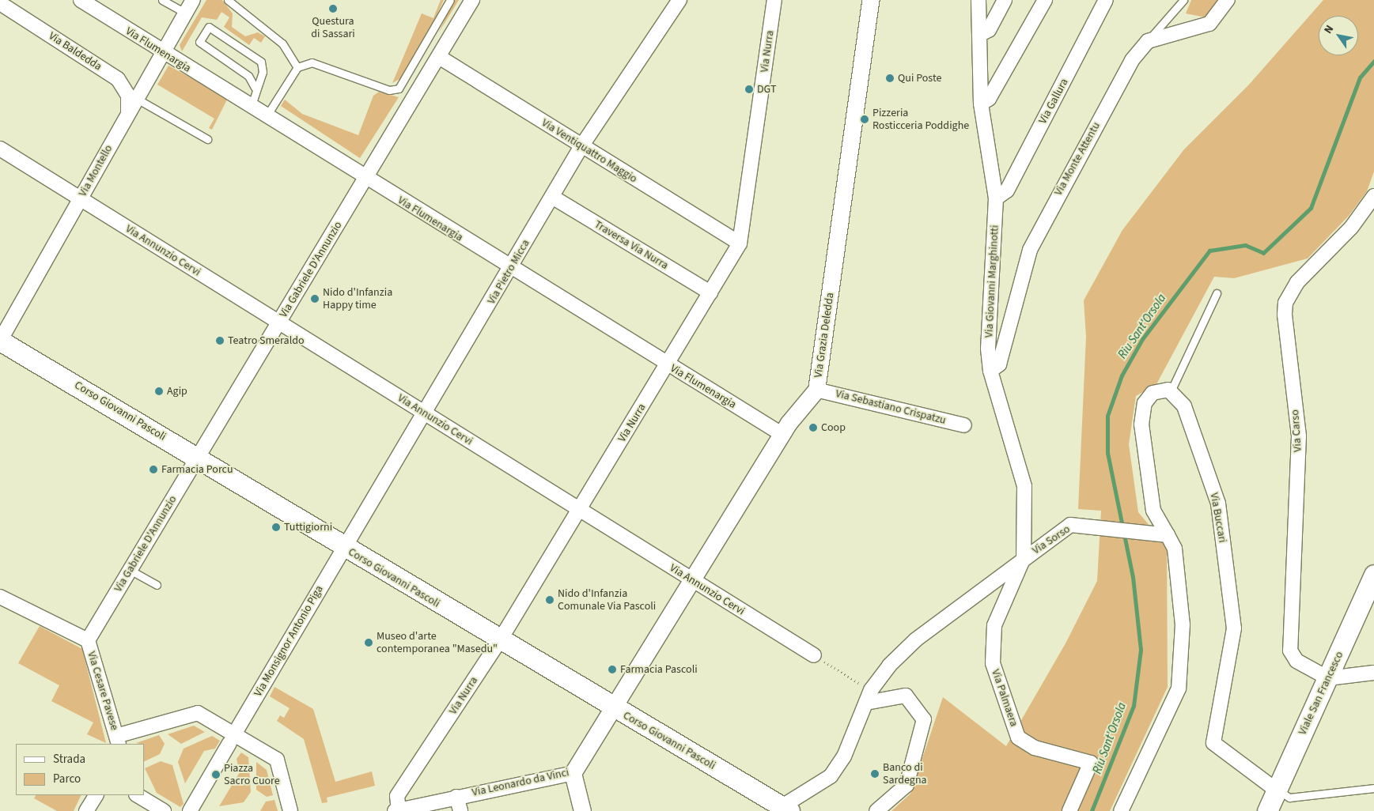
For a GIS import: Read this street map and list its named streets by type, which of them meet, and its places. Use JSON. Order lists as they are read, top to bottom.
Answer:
{
  "streets": {
    "main road": ["Corso Giovanni Pascoli", "Viale San Francesco"],
    "street": [
      "Via Flumenargia",
      "Via Baldedda",
      "Via Nurra",
      "Via Gallura",
      "Via Ventiquattro Maggio",
      "Via Monte Attentu",
      "Via Montello",
      "Traversa Via Nurra",
      "Via Annunzio Cervi",
      "Via Gabriele D'Annunzio",
      "Via Pietro Micca",
      "Via Giovanni Marghinotti",
      "Via Grazia Deledda",
      "Via Sebastiano Crispatzu",
      "Via Carso",
      "Via Buccari",
      "Via Sorso",
      "Via Monsignor Antonio Piga",
      "Via Cesare Pavese",
      "Via Palmaera",
      "Via Leonardo da Vinci"
    ]
  },
  "crossings": [
    ["Via Flumenargia", "Via Nurra"],
    ["Via Flumenargia", "Via Montello"],
    ["Via Flumenargia", "Via Gabriele D'Annunzio"],
    ["Via Flumenargia", "Via Pietro Micca"],
    ["Via Flumenargia", "Via Grazia Deledda"],
    ["Via Baldedda", "Via Montello"],
    ["Via Nurra", "Via Ventiquattro Maggio"],
    ["Via Nurra", "Traversa Via Nurra"],
    ["Via Nurra", "Via Annunzio Cervi"],
    ["Via Nurra", "Corso Giovanni Pascoli"],
    ["Via Nurra", "Via Leonardo da Vinci"],
    ["Via Gallura", "Via Giovanni Marghinotti"],
    ["Via Ventiquattro Maggio", "Via Gabriele D'Annunzio"],
    ["Via Ventiquattro Maggio", "Via Pietro Micca"],
    ["Via Monte Attentu", "Via Giovanni Marghinotti"],
    ["Via Montello", "Via Annunzio Cervi"],
    ["Via Montello", "Corso Giovanni Pascoli"],
    ["Traversa Via Nurra", "Via Pietro Micca"],
    ["Via Annunzio Cervi", "Via Gabriele D'Annunzio"],
    ["Via Annunzio Cervi", "Via Pietro Micca"],
    ["Via Annunzio Cervi", "Via Grazia Deledda"],
    ["Via Gabriele D'Annunzio", "Corso Giovanni Pascoli"],
    ["Via Gabriele D'Annunzio", "Via Cesare Pavese"],
    ["Via Pietro Micca", "Corso Giovanni Pascoli"],
    ["Via Pietro Micca", "Via Monsignor Antonio Piga"],
    ["Via Giovanni Marghinotti", "Via Sorso"],
    ["Via Giovanni Marghinotti", "Via Palmaera"],
    ["Via Grazia Deledda", "Via Sebastiano Crispatzu"],
    ["Via Grazia Deledda", "Corso Giovanni Pascoli"],
    ["Via Grazia Deledda", "Via Leonardo da Vinci"],
    ["Corso Giovanni Pascoli", "Via Sorso"],
    ["Corso Giovanni Pascoli", "Via Monsignor Antonio Piga"],
    ["Corso Giovanni Pascoli", "Via Leonardo da Vinci"],
    ["Via Carso", "Viale San Francesco"],
    ["Via Buccari", "Viale San Francesco"],
    ["Via Sorso", "Via Palmaera"]
  ],
  "water": ["Riu Sant'Orsola"],
  "places": [
    "Questura di Sassari",
    "Qui Poste",
    "DGT",
    "Pizzeria Rosticceria Poddighe",
    "Nido d'Infanzia Happy time",
    "Teatro Smeraldo",
    "Agip",
    "Coop",
    "Farmacia Porcu",
    "Tuttigiorni",
    "Nido d'Infanzia Comunale Via Pascoli",
    "Museo d'arte contemporanea \"Masedu\"",
    "Farmacia Pascoli",
    "Banco di Sardegna",
    "Piazza Sacro Cuore"
  ],
  "legend": ["Strada", "Parco"],
  "north": "top left"
}
